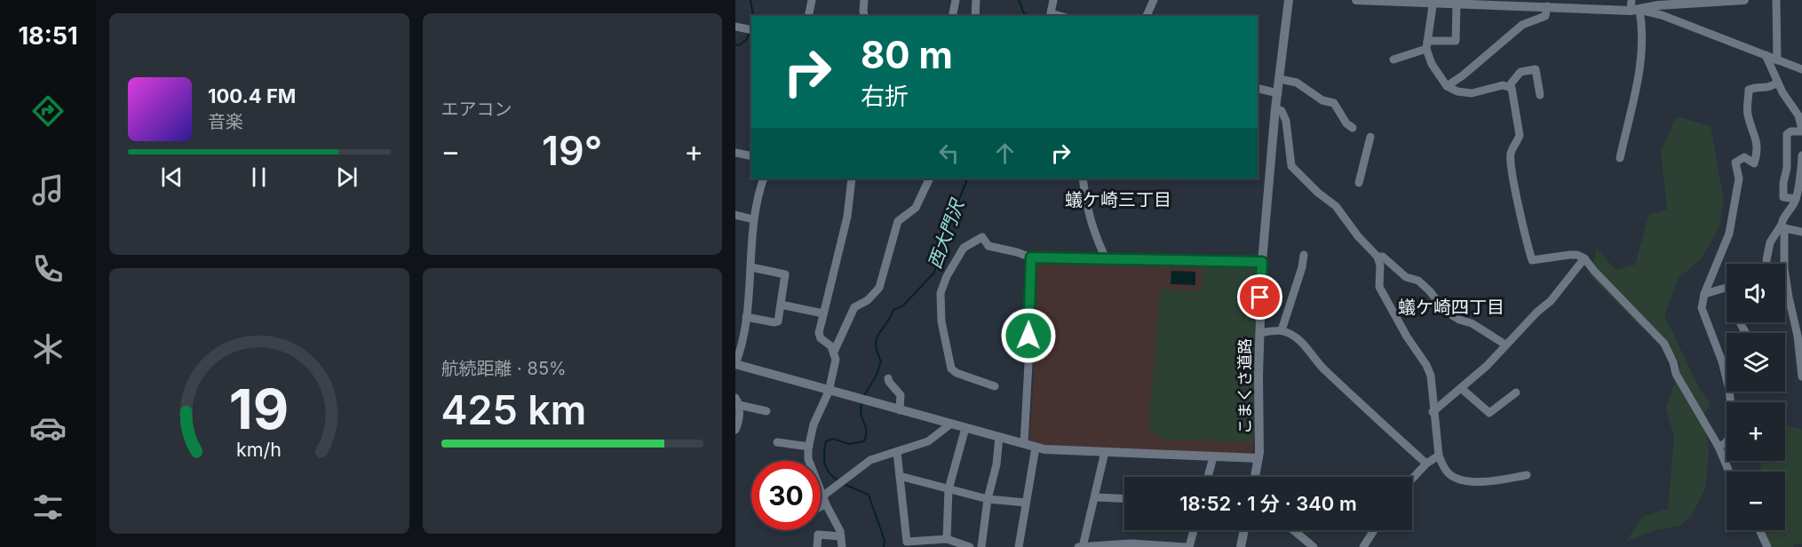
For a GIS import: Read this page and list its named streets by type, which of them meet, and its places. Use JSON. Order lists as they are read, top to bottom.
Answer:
{
  "streets": {
    "street": ["こまくさ道路"]
  },
  "districts": ["蟻ケ崎三丁目", "蟻ケ崎四丁目"],
  "water": ["西大門沢"],
  "page": {
    "tabs": "18:51",
    "tile": [
      "エアコン",
      ["航続距離 · 85%", "425 km"]
    ],
    "turn": ["80 m", "右折"],
    "song": ["100.4 FM", "音楽"],
    "heat": ["−", "19°", "+"],
    "map_buttons": ["+", "−"],
    "limit": "30",
    "trip": "18:52 · 1 分 · 340 m",
    "gauge": ["19", "km/h"]
  }
}
